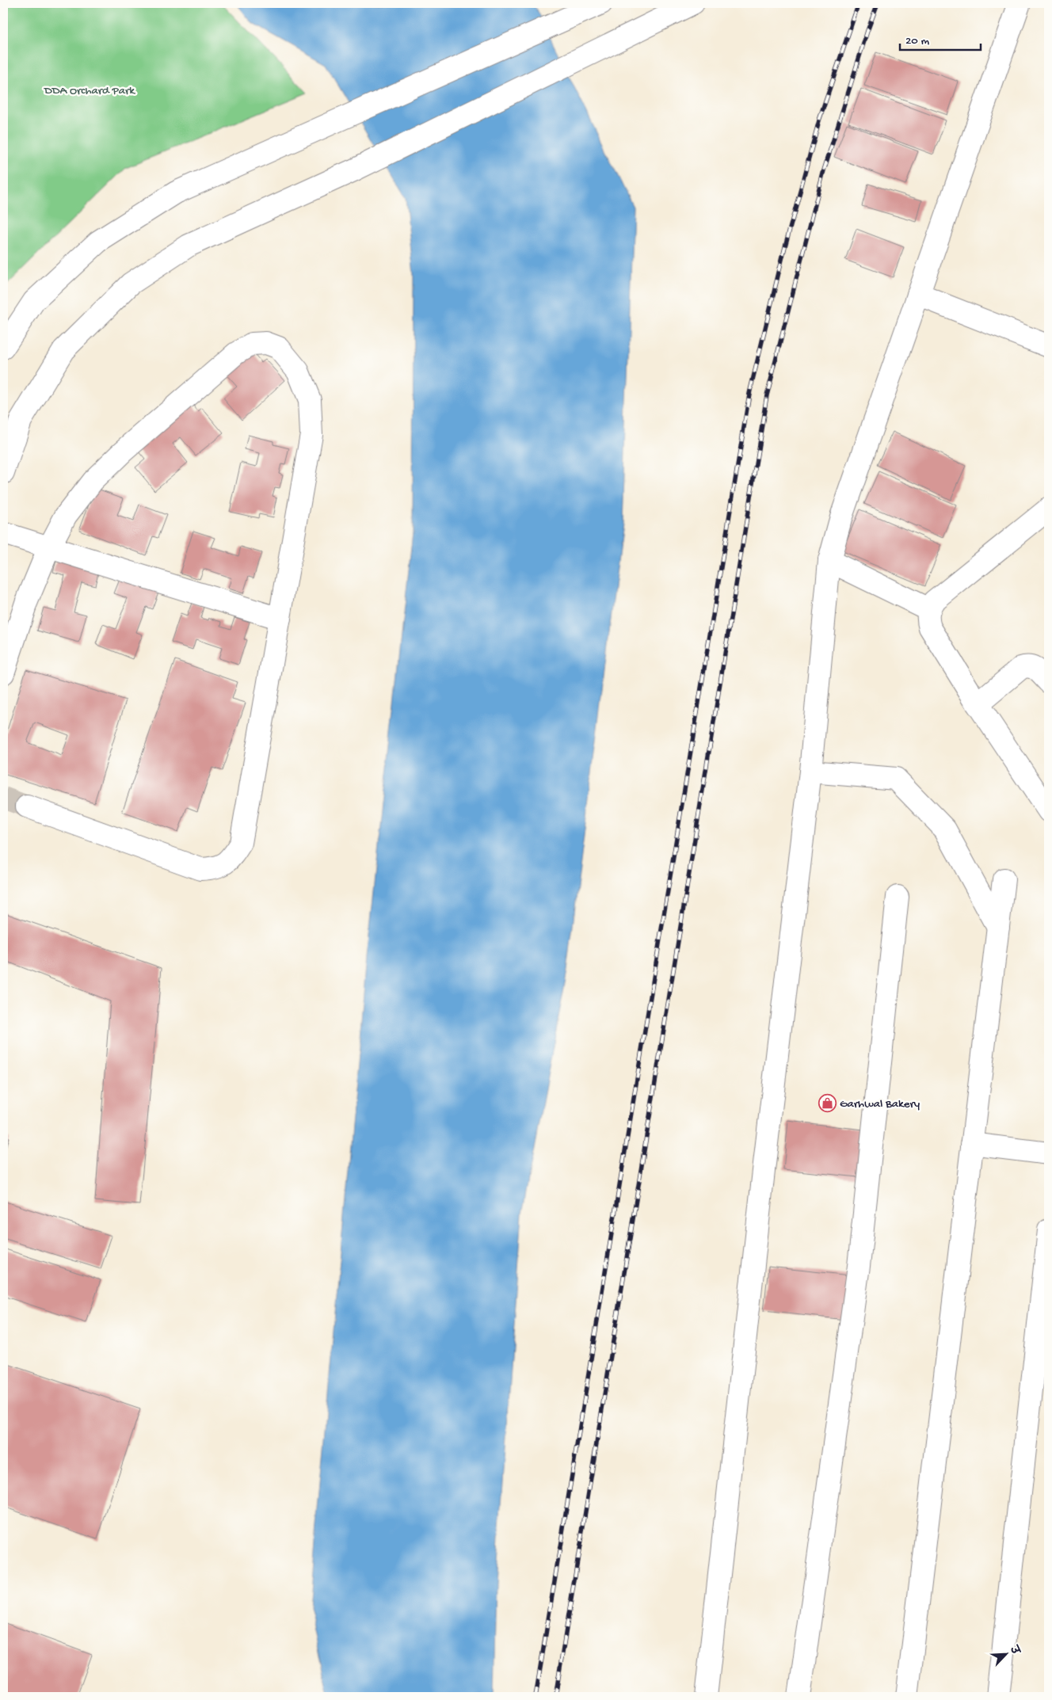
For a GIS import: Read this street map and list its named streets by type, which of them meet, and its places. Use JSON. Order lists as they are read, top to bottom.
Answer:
{
  "parks": ["DDA Orchard Park"],
  "places": {
    "shop": ["Garhwal Bakery"]
  },
  "scale_bar": "20 m",
  "north": "top right"
}
